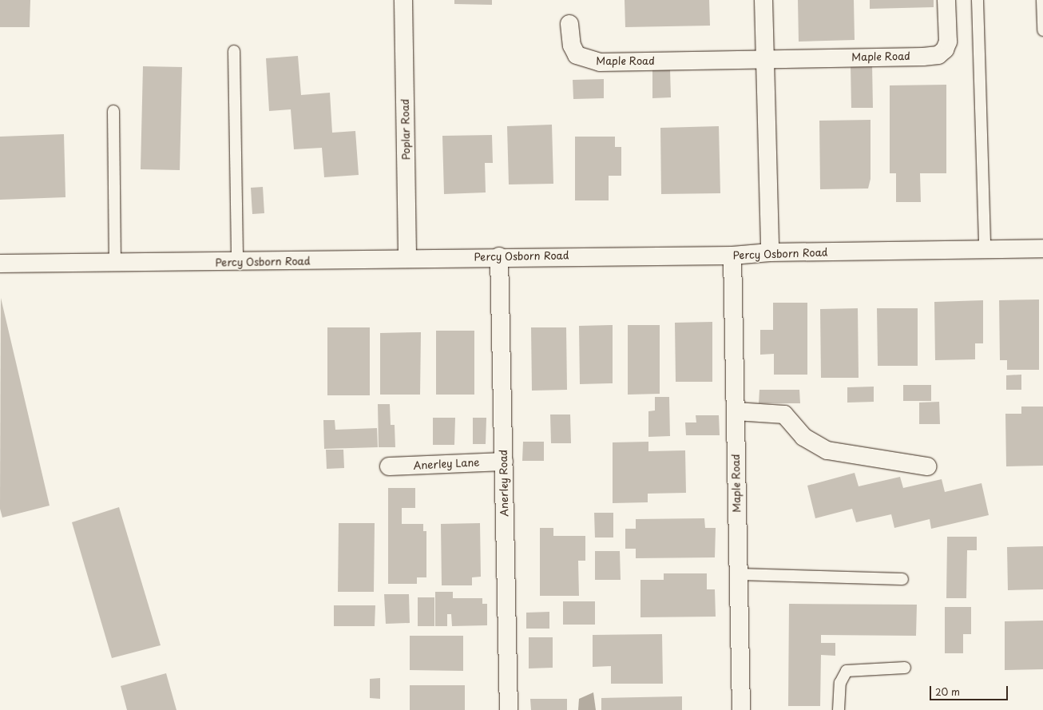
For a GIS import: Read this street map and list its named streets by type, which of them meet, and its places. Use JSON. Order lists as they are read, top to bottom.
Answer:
{
  "streets": {
    "street": [
      "Maple Road",
      "Poplar Road",
      "Percy Osborn Road",
      "Anerley Lane",
      "Anerley Road"
    ]
  },
  "crossings": [
    ["Maple Road", "Percy Osborn Road"],
    ["Poplar Road", "Percy Osborn Road"],
    ["Percy Osborn Road", "Anerley Road"],
    ["Anerley Lane", "Anerley Road"]
  ],
  "scale_bar": "20 m"
}
